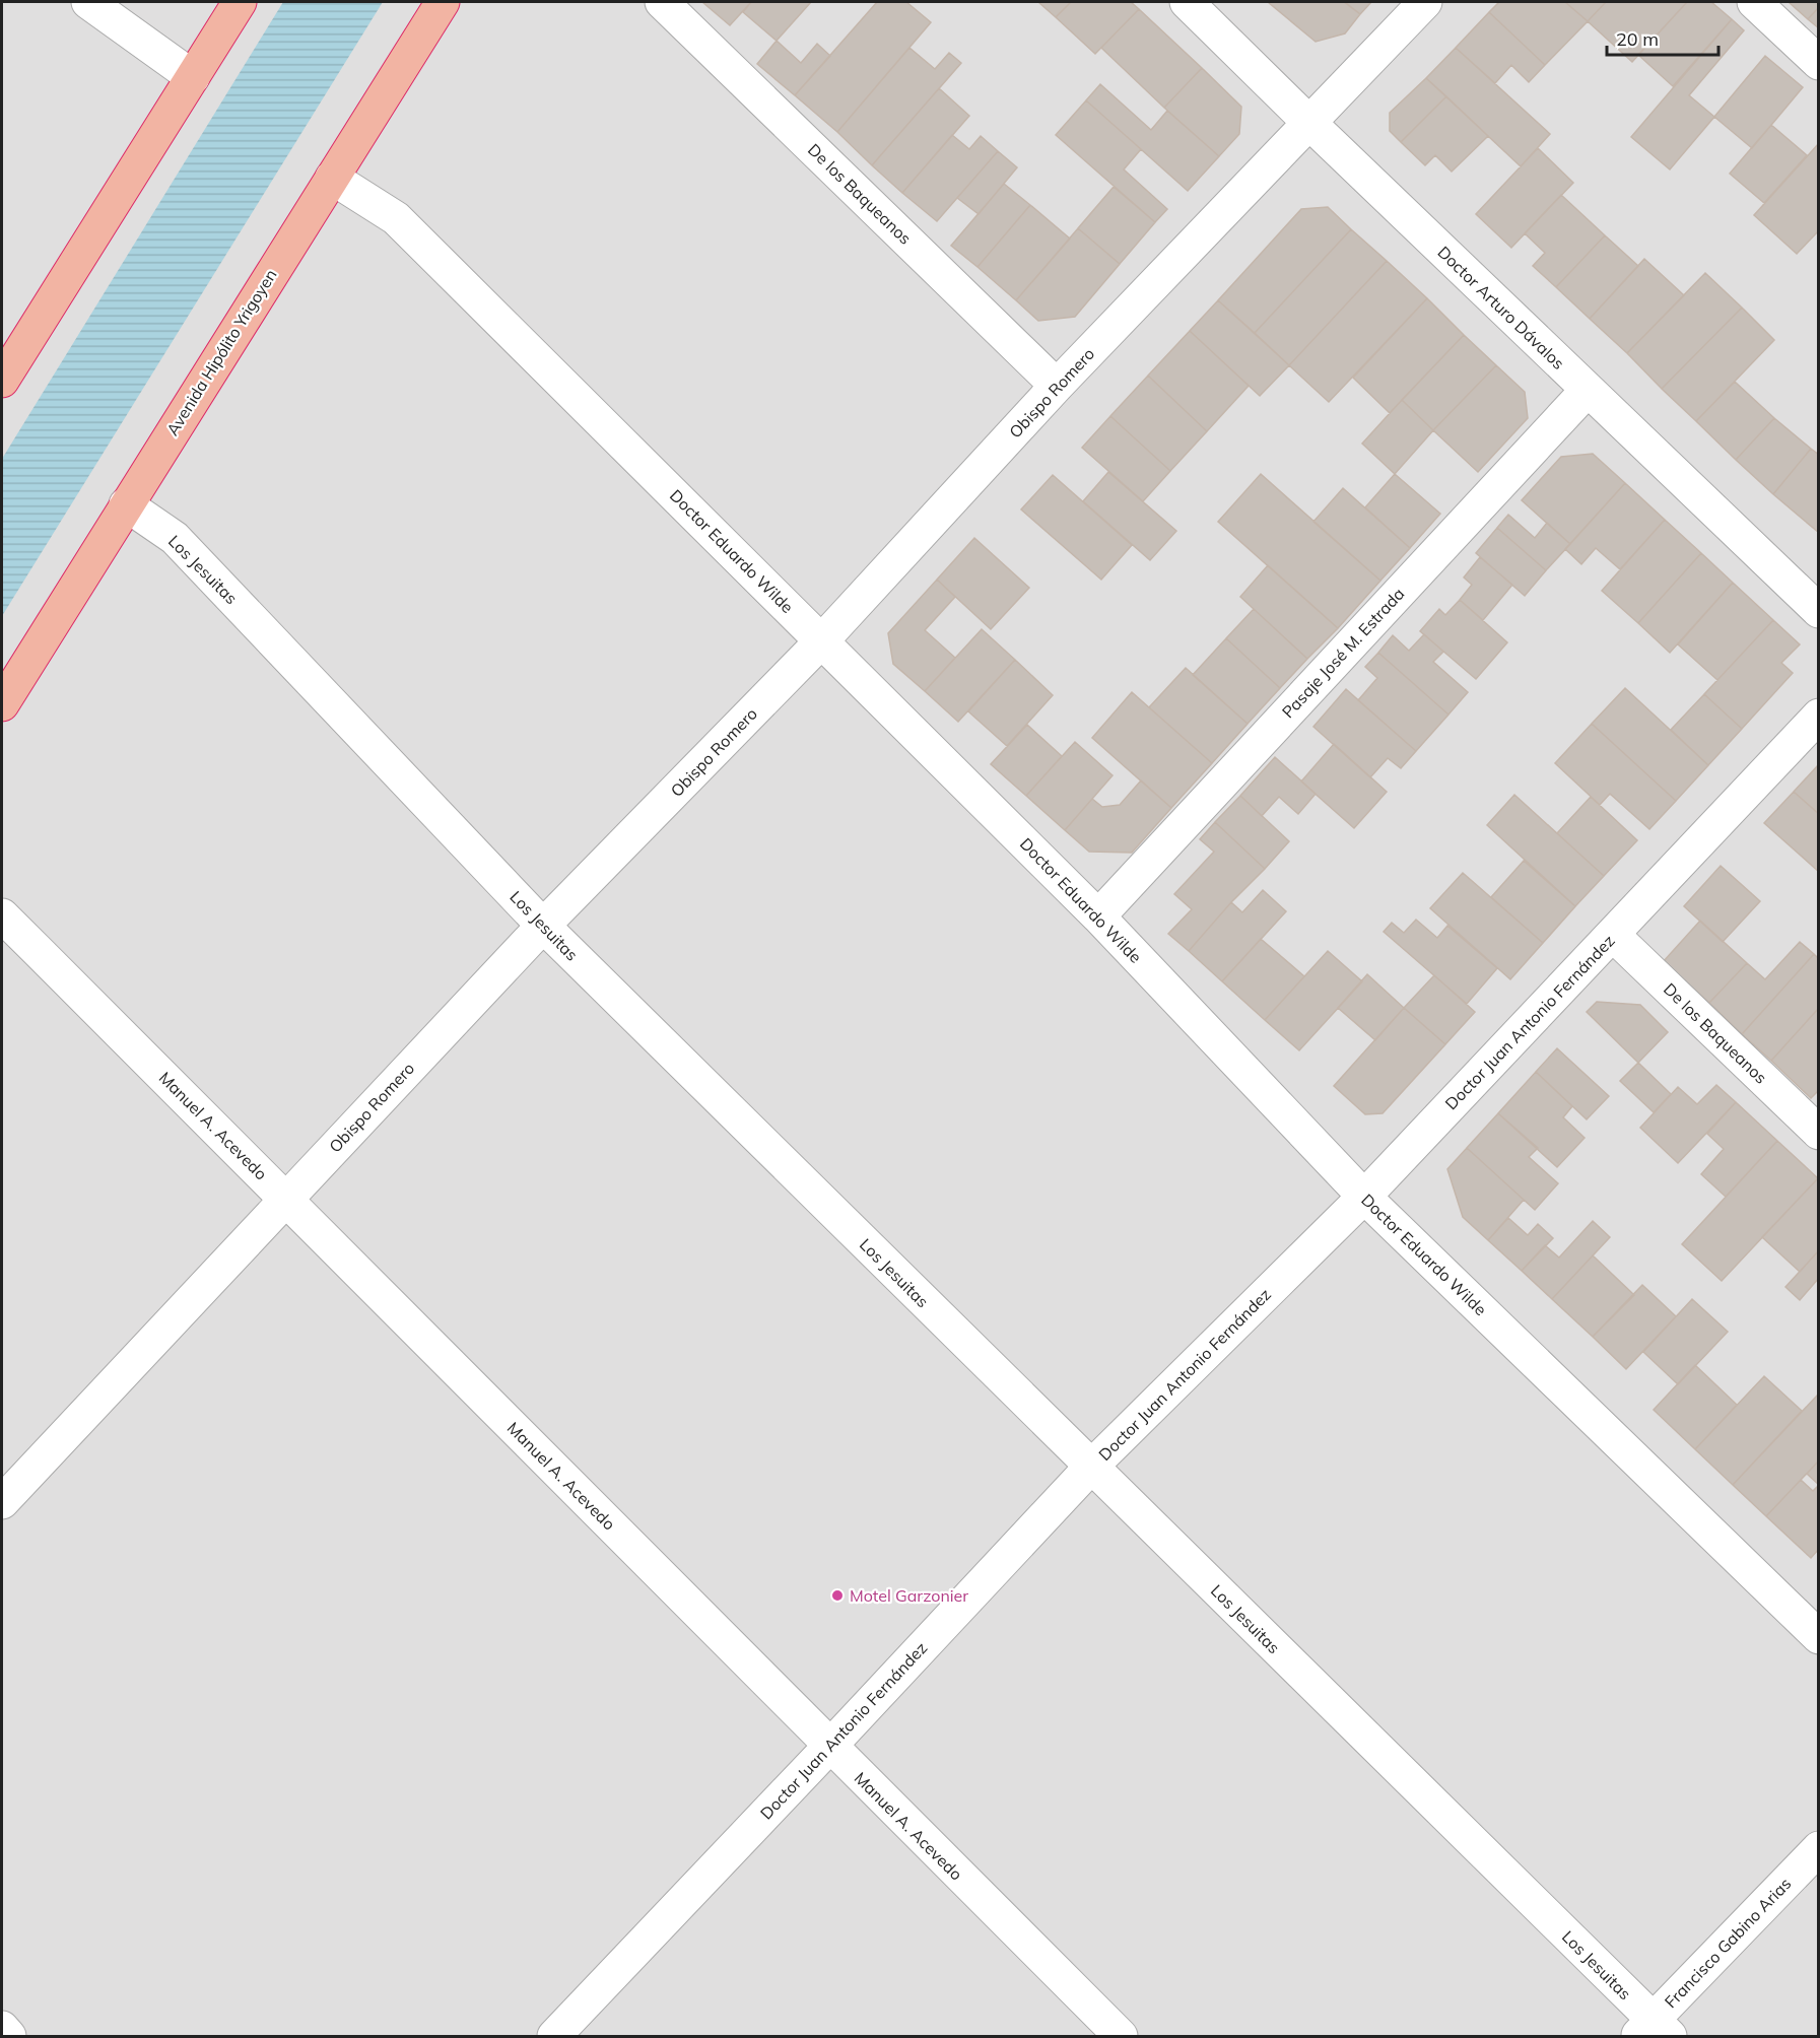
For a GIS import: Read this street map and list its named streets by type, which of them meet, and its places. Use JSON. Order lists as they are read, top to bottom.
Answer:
{
  "streets": {
    "highway": ["Avenida Hipólito Yrigoyen"],
    "street": [
      "De los Baqueanos",
      "Doctor Arturo Dávalos",
      "Obispo Romero",
      "Doctor Eduardo Wilde",
      "Los Jesuitas",
      "Pasaje José M. Estrada",
      "Doctor Juan Antonio Fernández",
      "Manuel A. Acevedo",
      "Francisco Gabino Arias"
    ]
  },
  "crossings": [
    ["De los Baqueanos", "Obispo Romero"],
    ["De los Baqueanos", "Doctor Juan Antonio Fernández"],
    ["Doctor Arturo Dávalos", "Obispo Romero"],
    ["Doctor Arturo Dávalos", "Pasaje José M. Estrada"],
    ["Avenida Hipólito Yrigoyen", "Doctor Eduardo Wilde"],
    ["Avenida Hipólito Yrigoyen", "Los Jesuitas"],
    ["Obispo Romero", "Doctor Eduardo Wilde"],
    ["Obispo Romero", "Los Jesuitas"],
    ["Obispo Romero", "Manuel A. Acevedo"],
    ["Doctor Eduardo Wilde", "Pasaje José M. Estrada"],
    ["Doctor Eduardo Wilde", "Doctor Juan Antonio Fernández"],
    ["Los Jesuitas", "Doctor Juan Antonio Fernández"],
    ["Los Jesuitas", "Francisco Gabino Arias"],
    ["Doctor Juan Antonio Fernández", "Manuel A. Acevedo"]
  ],
  "places": ["Motel Garzonier"],
  "scale_bar": "20 m"
}
